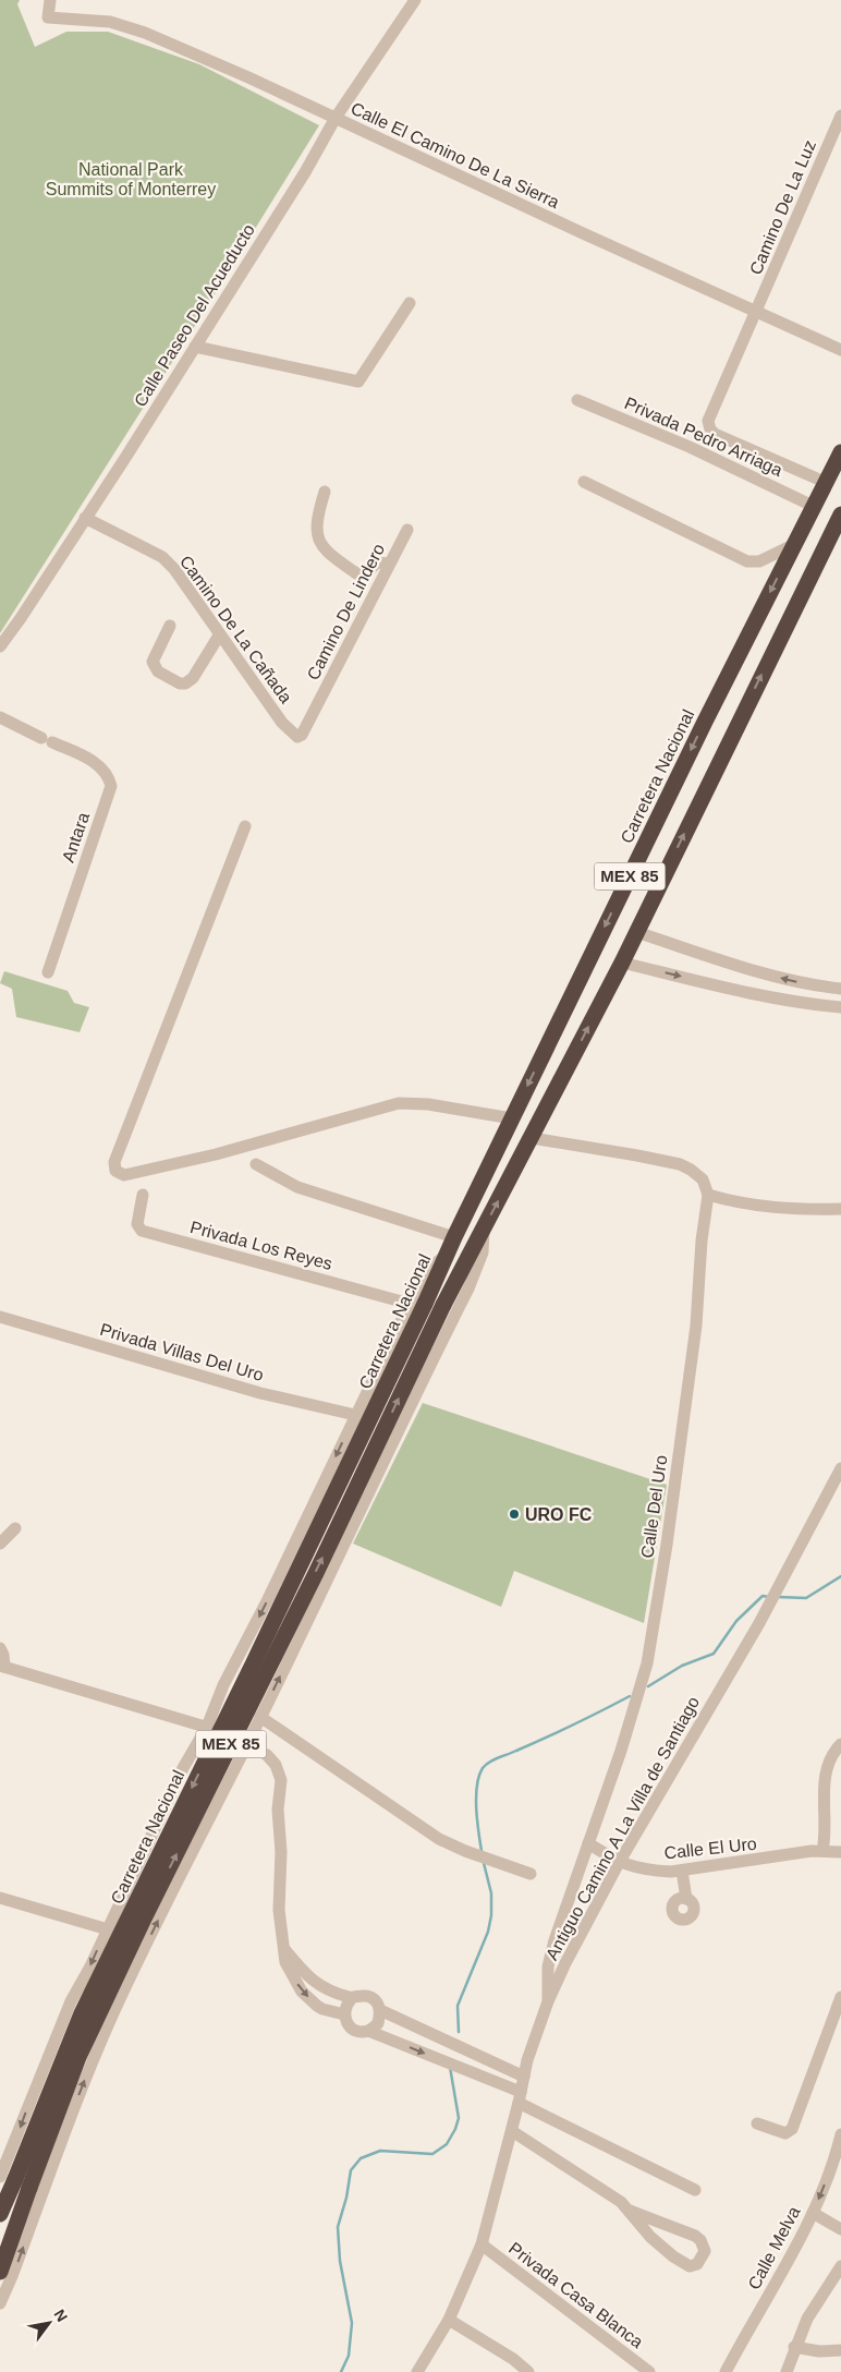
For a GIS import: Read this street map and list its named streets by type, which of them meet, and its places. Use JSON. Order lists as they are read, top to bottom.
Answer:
{
  "streets": {
    "highway": ["Carretera Nacional", "MEX 85"],
    "street": [
      "Calle El Camino De La Sierra",
      "Camino De La Luz",
      "Calle Paseo Del Acueducto",
      "Privada Pedro Arriaga",
      "Camino De Lindero",
      "Camino De La Cañada",
      "Antara",
      "Privada Los Reyes",
      "Privada Villas Del Uro",
      "Calle Del Uro",
      "Antiguo Camino A La Villa de Santiago",
      "Calle El Uro",
      "Calle Melva",
      "Privada Casa Blanca"
    ]
  },
  "crossings": [
    ["Calle El Camino De La Sierra", "Camino De La Luz"],
    ["Calle El Camino De La Sierra", "Calle Paseo Del Acueducto"],
    ["Camino De La Luz", "Carretera Nacional"],
    ["Calle Paseo Del Acueducto", "Camino De La Cañada"],
    ["Privada Pedro Arriaga", "Carretera Nacional"],
    ["Camino De Lindero", "Camino De La Cañada"],
    ["Carretera Nacional", "MEX 85"],
    ["Carretera Nacional", "Privada Los Reyes"],
    ["MEX 85", "Privada Los Reyes"],
    ["MEX 85", "Privada Villas Del Uro"],
    ["Calle Del Uro", "Antiguo Camino A La Villa de Santiago"],
    ["Calle Del Uro", "Calle El Uro"],
    ["Antiguo Camino A La Villa de Santiago", "Calle El Uro"],
    ["Antiguo Camino A La Villa de Santiago", "Privada Casa Blanca"]
  ],
  "parks": ["National Park Summits of Monterrey"],
  "places": ["URO FC"],
  "north": "top right"
}
